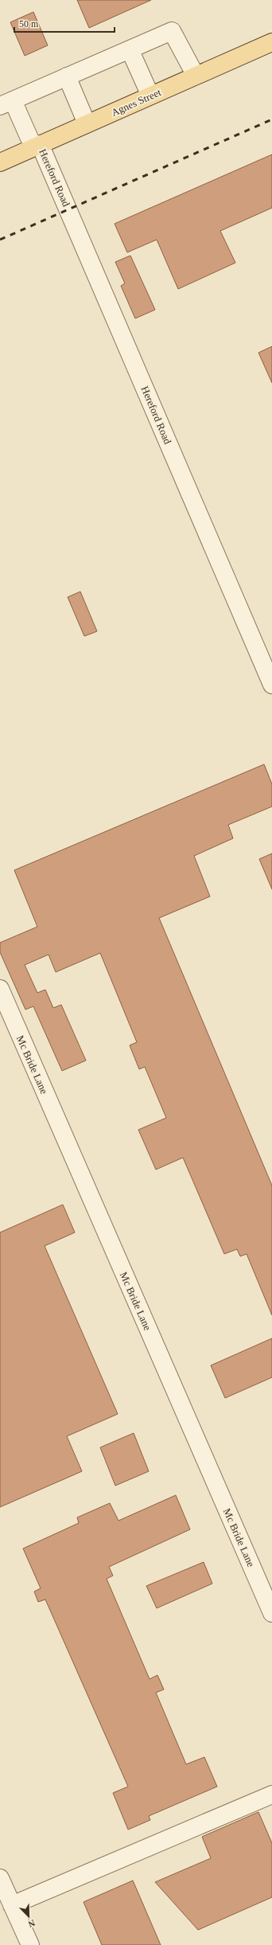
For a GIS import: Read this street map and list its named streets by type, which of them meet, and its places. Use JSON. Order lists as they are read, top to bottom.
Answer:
{
  "streets": {
    "main road": ["Agnes Street"],
    "street": ["Hereford Road", "Mc Bride Lane"]
  },
  "crossings": [
    ["Agnes Street", "Hereford Road"]
  ],
  "scale_bar": "50 m",
  "north": "bottom right"
}
